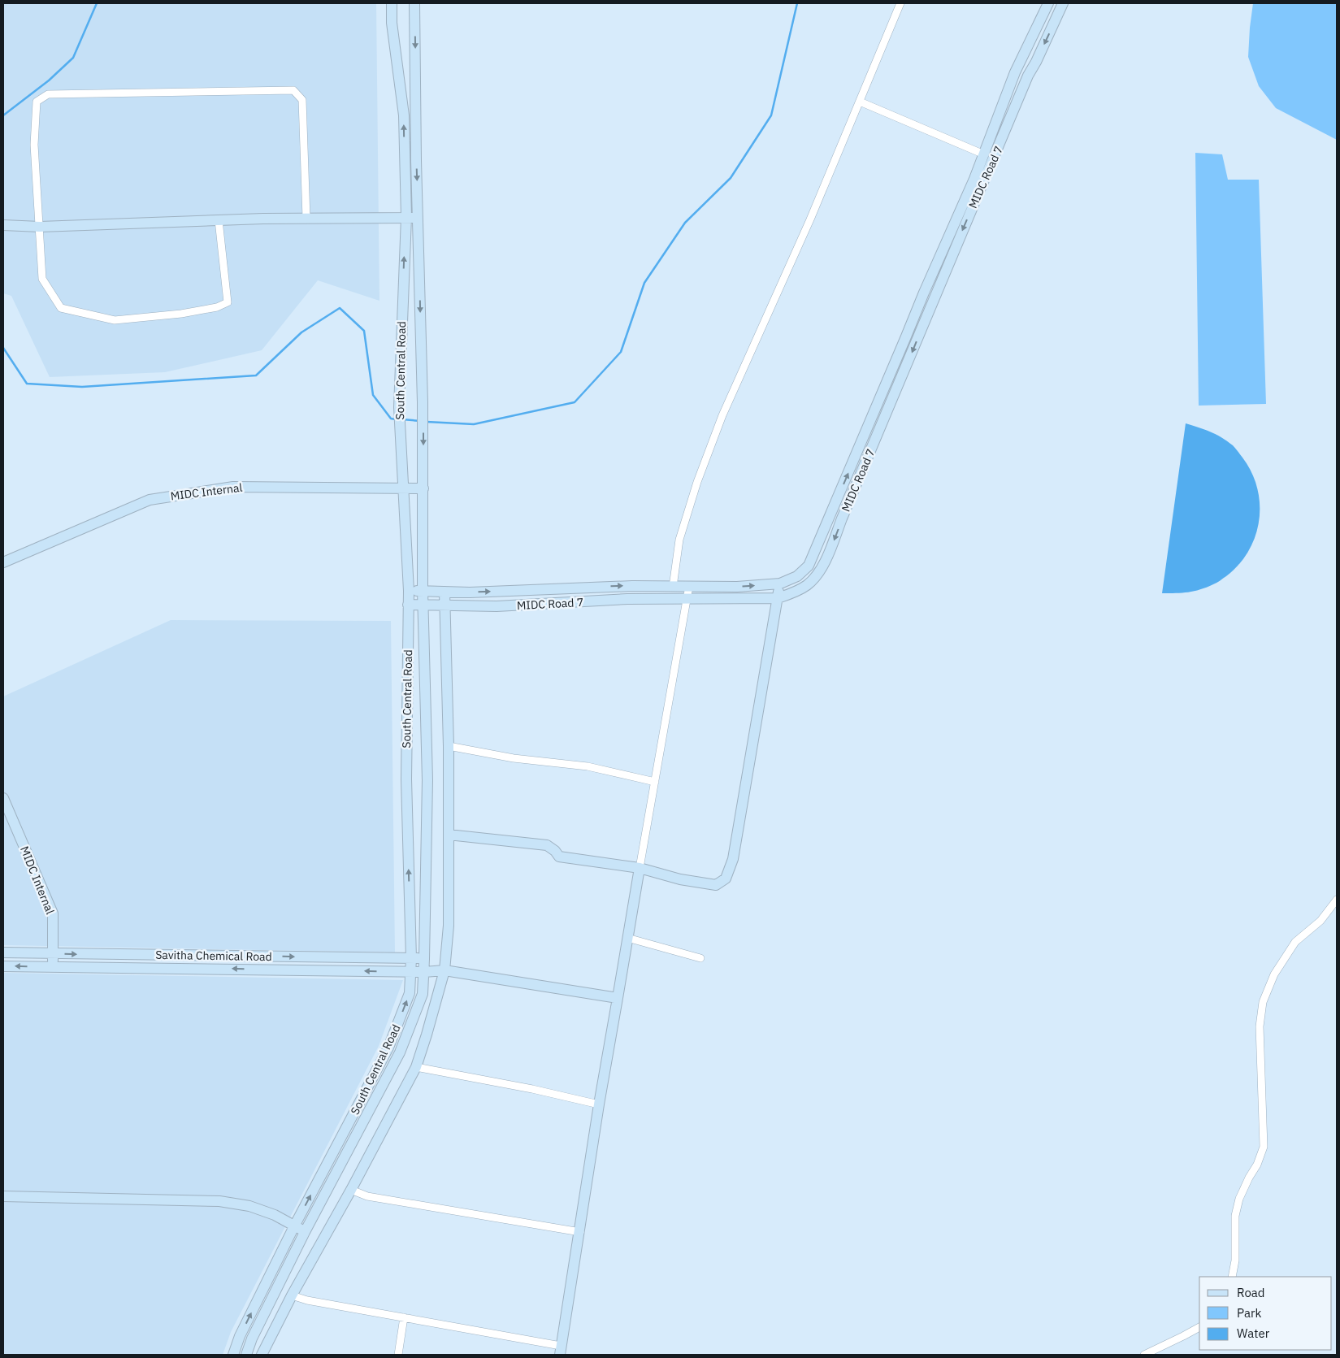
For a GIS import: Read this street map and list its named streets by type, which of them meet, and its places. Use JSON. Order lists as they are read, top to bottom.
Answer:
{
  "streets": {
    "street": [
      "MIDC Road 7",
      "South Central Road",
      "MIDC Internal",
      "Savitha Chemical Road"
    ]
  },
  "crossings": [
    ["MIDC Road 7", "South Central Road"],
    ["South Central Road", "MIDC Internal"],
    ["South Central Road", "Savitha Chemical Road"],
    ["MIDC Internal", "Savitha Chemical Road"]
  ],
  "legend": ["Road", "Park", "Water"]
}
